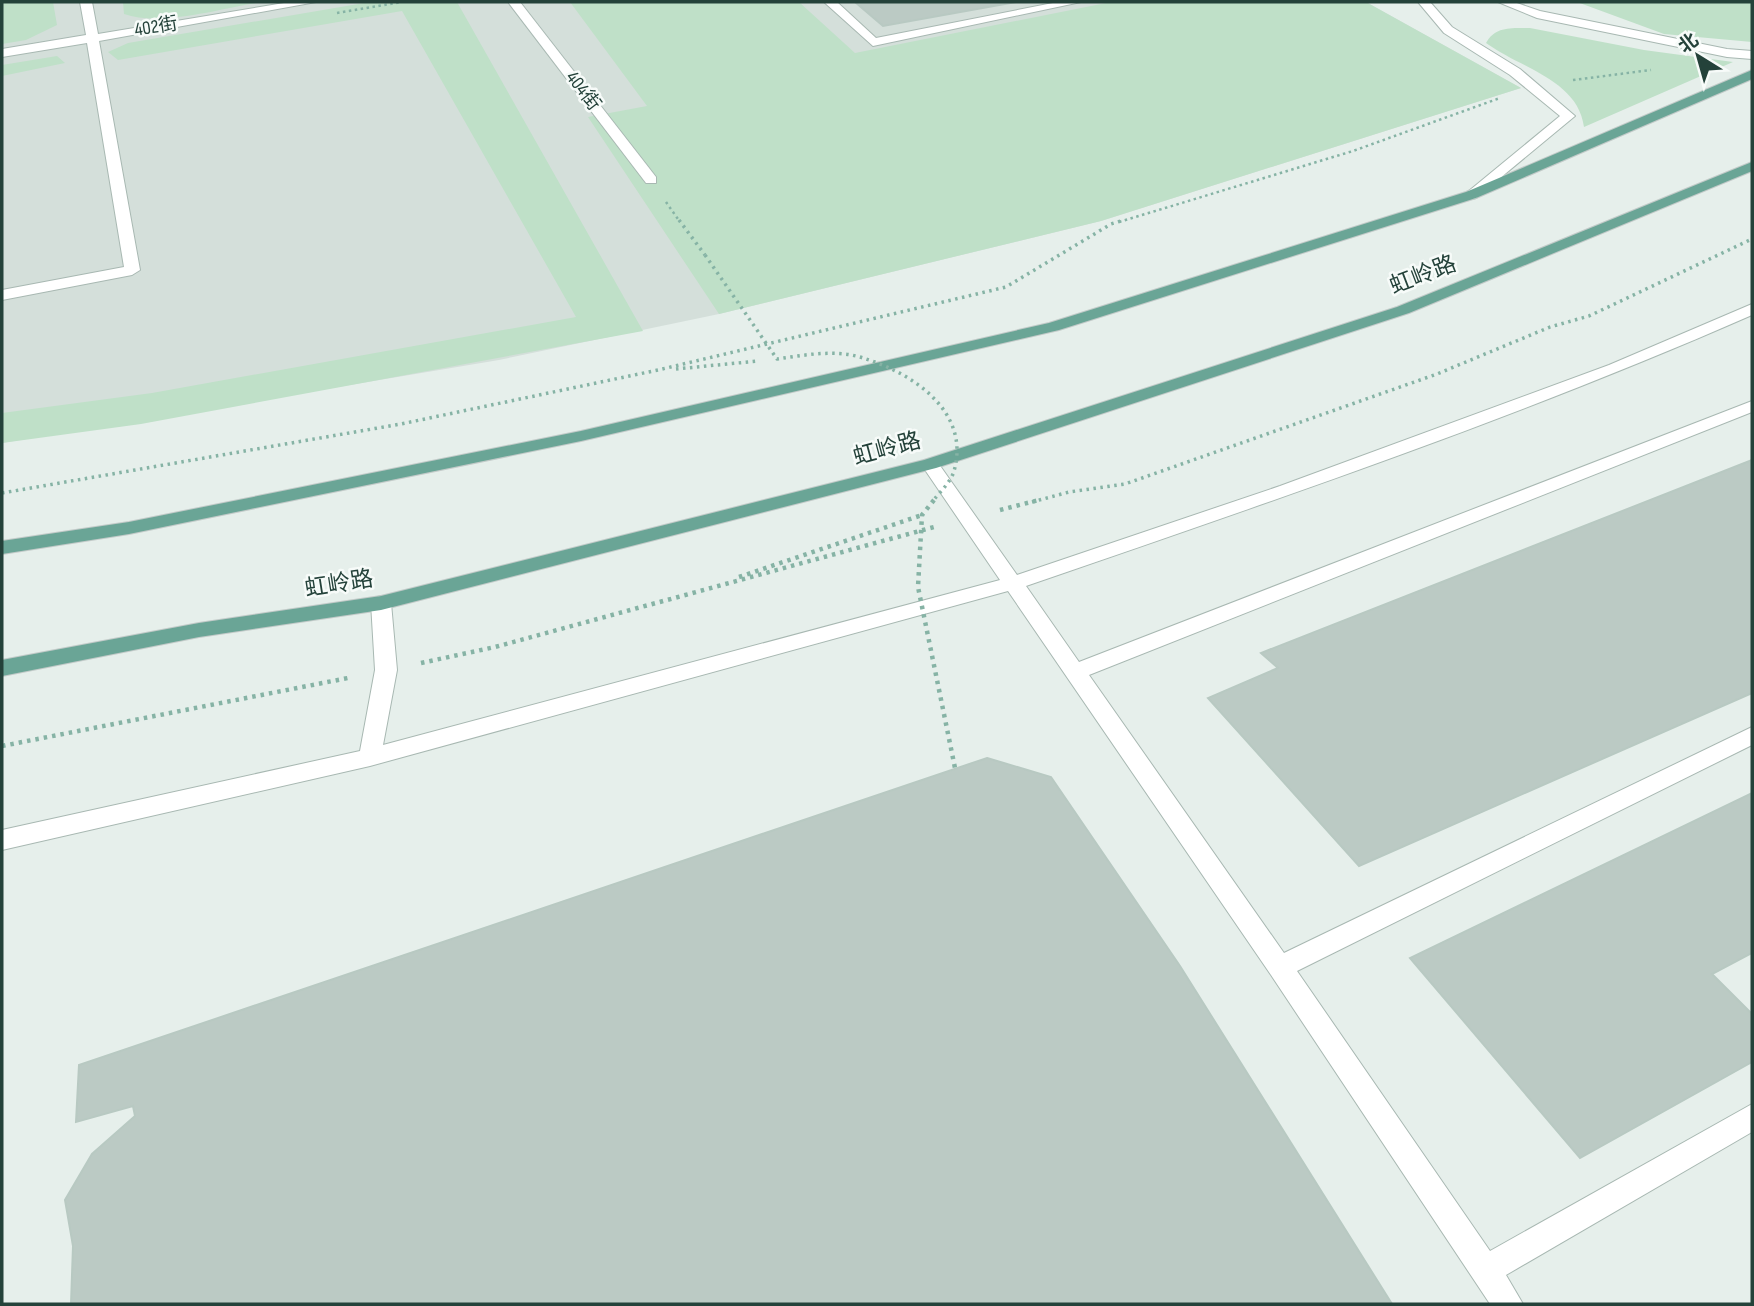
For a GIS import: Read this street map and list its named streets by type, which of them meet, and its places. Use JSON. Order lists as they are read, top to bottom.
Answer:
{
  "streets": {
    "main road": ["虹岭路"],
    "street": ["402街", "404街"]
  },
  "north": "top left"
}
